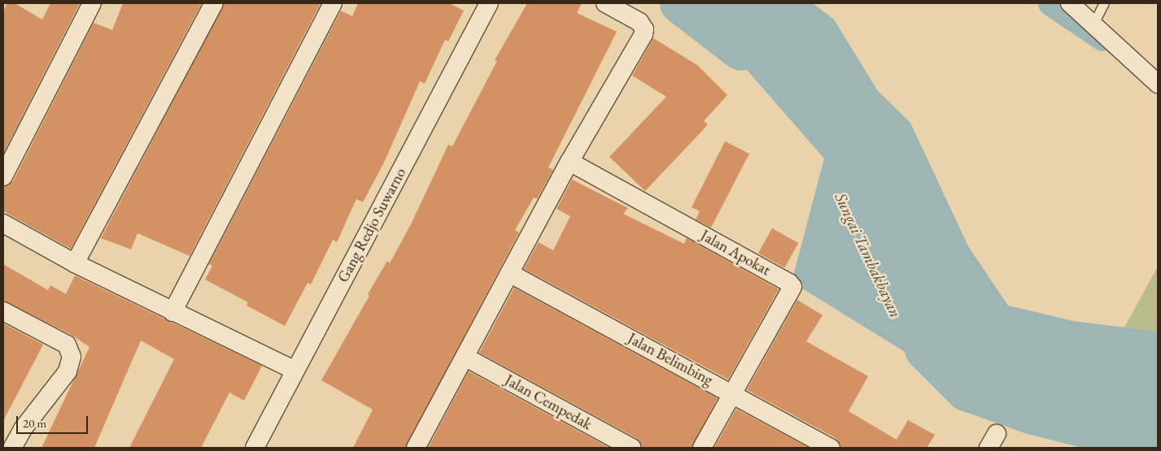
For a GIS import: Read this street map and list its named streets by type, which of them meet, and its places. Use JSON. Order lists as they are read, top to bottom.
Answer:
{
  "streets": {
    "street": [
      "Gang Redjo Suwarno",
      "Jalan Apokat",
      "Jalan Belimbing",
      "Jalan Cempedak"
    ]
  },
  "crossings": [
    ["Jalan Apokat", "Jalan Belimbing"]
  ],
  "water": ["Sungai Tambakbayan"],
  "scale_bar": "20 m"
}
